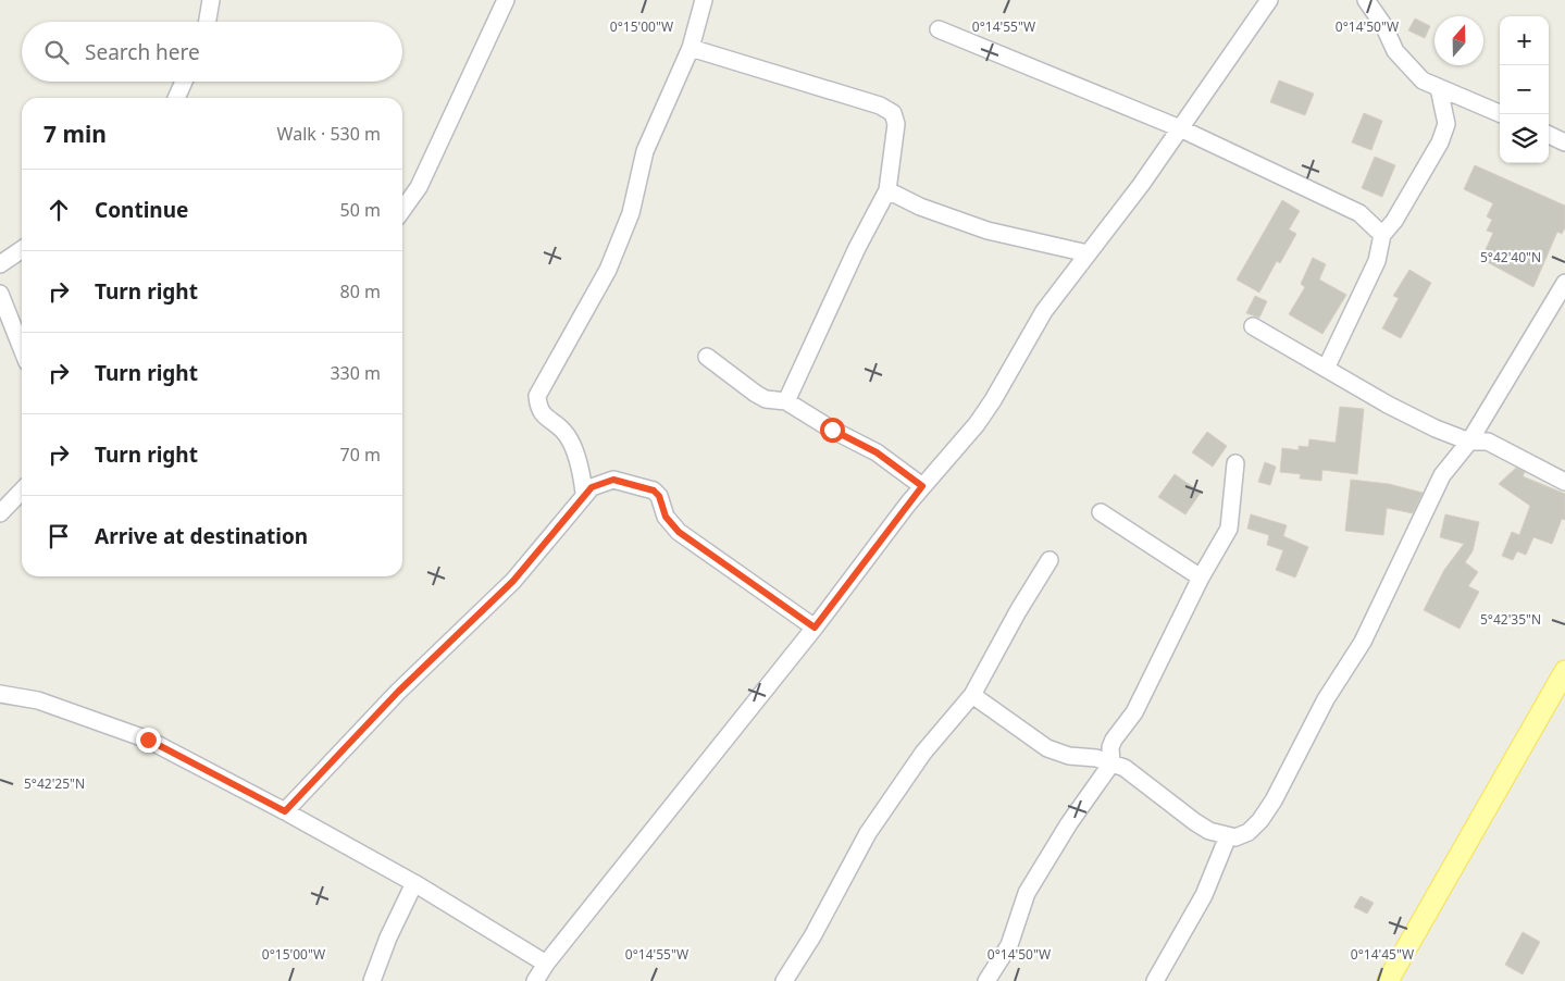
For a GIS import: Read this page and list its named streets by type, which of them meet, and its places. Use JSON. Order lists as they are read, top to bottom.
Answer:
{
  "north": "top",
  "page": {
    "map_buttons": ["+", "−"],
    "search": "Search here",
    "heading": ["7 min", "Walk · 530 m"],
    "list": [
      ["Continue", "50 m"],
      ["Turn right", "80 m"],
      ["Turn right", "330 m"],
      ["Turn right", "70 m"],
      "Arrive at destination"
    ]
  },
  "coordinates": [
    "0°15'00\"W",
    "0°14'55\"W",
    "0°14'50\"W",
    "5°42'40\"N",
    "5°42'35\"N",
    "5°42'25\"N",
    "0°14'45\"W"
  ]
}
